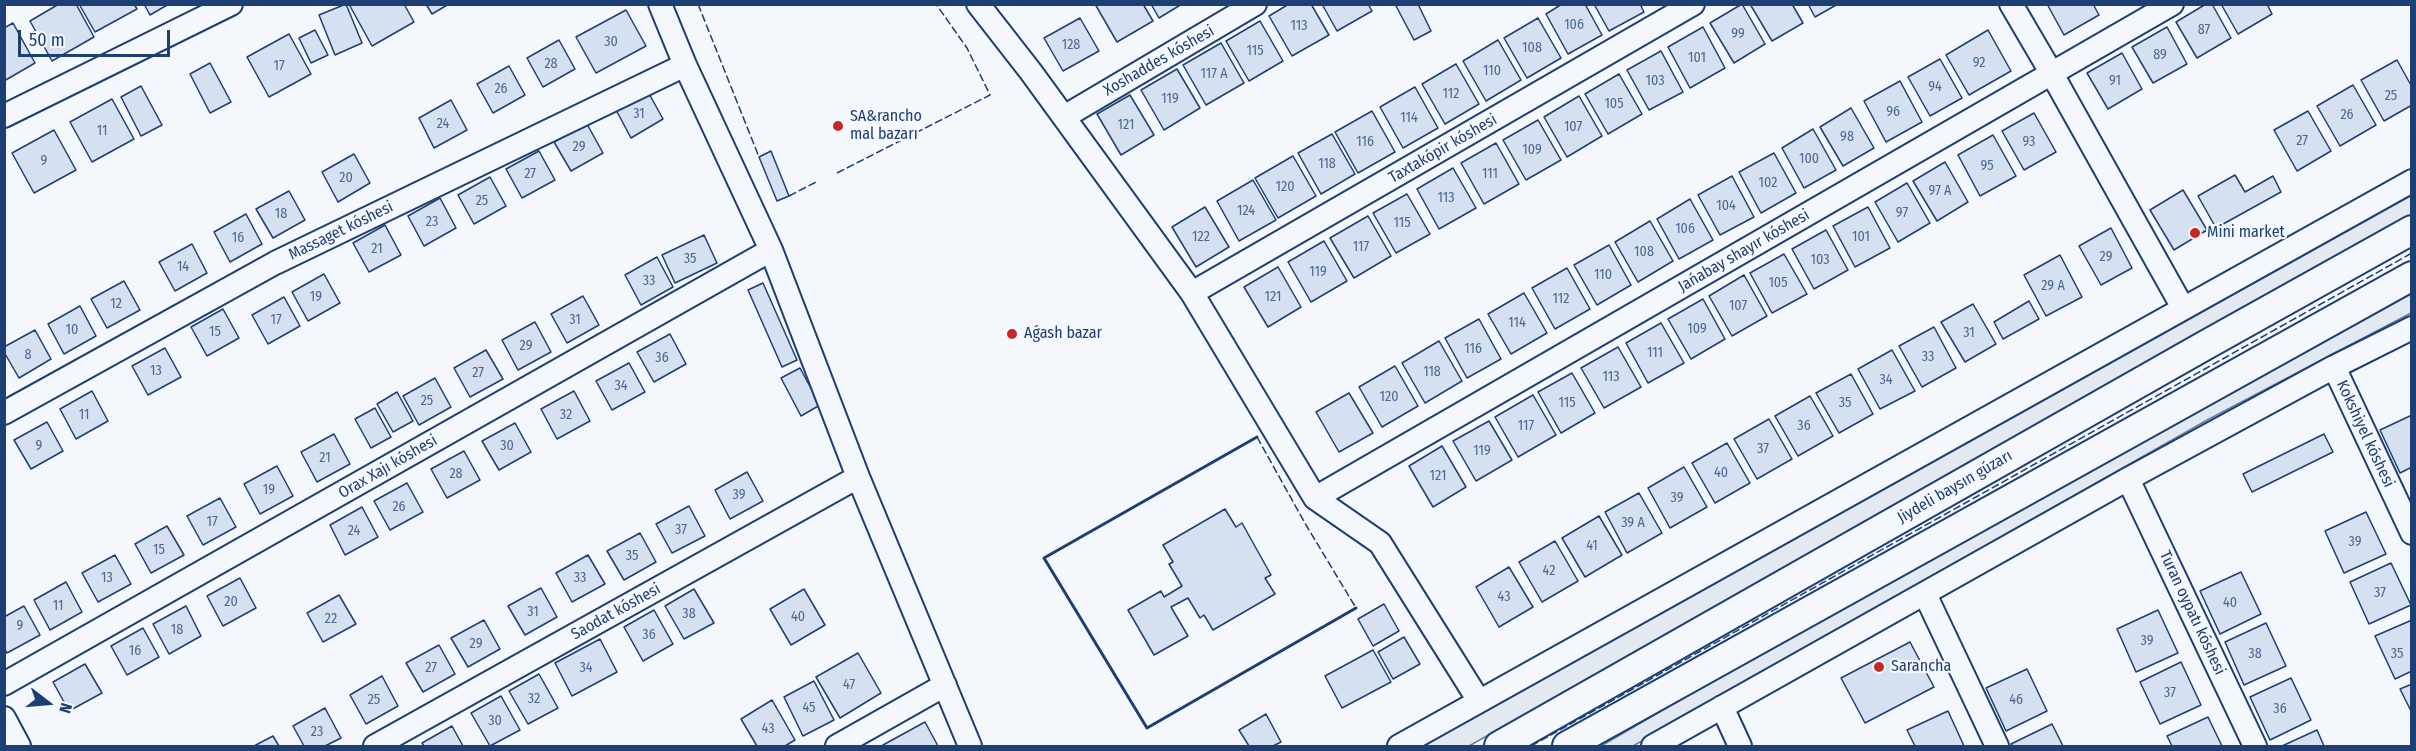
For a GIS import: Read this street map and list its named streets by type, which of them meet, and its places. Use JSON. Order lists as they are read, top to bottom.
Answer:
{
  "streets": {
    "main road": ["Jiydeli baysın gúzarı"],
    "street": [
      "Xoshaddes kóshesi",
      "Taxtakópir kóshesi",
      "Massaget kóshesi",
      "Jańabay shayır kóshesi",
      "Kokshiyel kóshesi",
      "Orax Xajı kóshesi",
      "Saodat kóshesi",
      "Turan oypatı kóshesi"
    ]
  },
  "places": [
    "SA&rancho mal bazarı",
    "Mini market",
    "Aǵash bazar",
    "Sarancha"
  ],
  "house_numbers": [
    "106",
    "113",
    "87",
    "99",
    "30",
    "128",
    "108",
    "115",
    "89",
    "101",
    "92",
    "28",
    "17",
    "110",
    "117 А",
    "103",
    "91",
    "94",
    "26",
    "112",
    "25",
    "119",
    "105",
    "96",
    "31",
    "26",
    "114",
    "24",
    "121",
    "107",
    "11",
    "98",
    "27",
    "116",
    "93",
    "29",
    "109",
    "100",
    "9",
    "118",
    "95",
    "27",
    "111",
    "20",
    "102",
    "120",
    "97 А",
    "113",
    "25",
    "104",
    "124",
    "97",
    "18",
    "23",
    "115",
    "106",
    "122",
    "101",
    "16",
    "117",
    "21",
    "108",
    "29",
    "35",
    "103",
    "14",
    "119",
    "110",
    "33",
    "105",
    "29 А",
    "19",
    "121",
    "112",
    "12",
    "107",
    "17",
    "31",
    "114",
    "109",
    "10",
    "15",
    "31",
    "29",
    "116",
    "111",
    "8",
    "33",
    "36",
    "13",
    "118",
    "27",
    "113",
    "34",
    "34",
    "120",
    "25",
    "115",
    "35",
    "11",
    "32",
    "117",
    "36",
    "9",
    "30",
    "37",
    "119",
    "21",
    "40",
    "28",
    "121",
    "19",
    "39",
    "39",
    "26",
    "17",
    "39 А",
    "37",
    "24",
    "39",
    "41",
    "15",
    "35",
    "42",
    "13",
    "33",
    "37",
    "43",
    "20",
    "40",
    "11",
    "31",
    "38",
    "40",
    "22",
    "9",
    "18",
    "36",
    "39",
    "29",
    "16",
    "38",
    "35",
    "27",
    "34",
    "47",
    "37",
    "32",
    "25",
    "46",
    "45",
    "36",
    "30",
    "43",
    "23"
  ],
  "scale_bar": "50 m",
  "north": "right"
}
